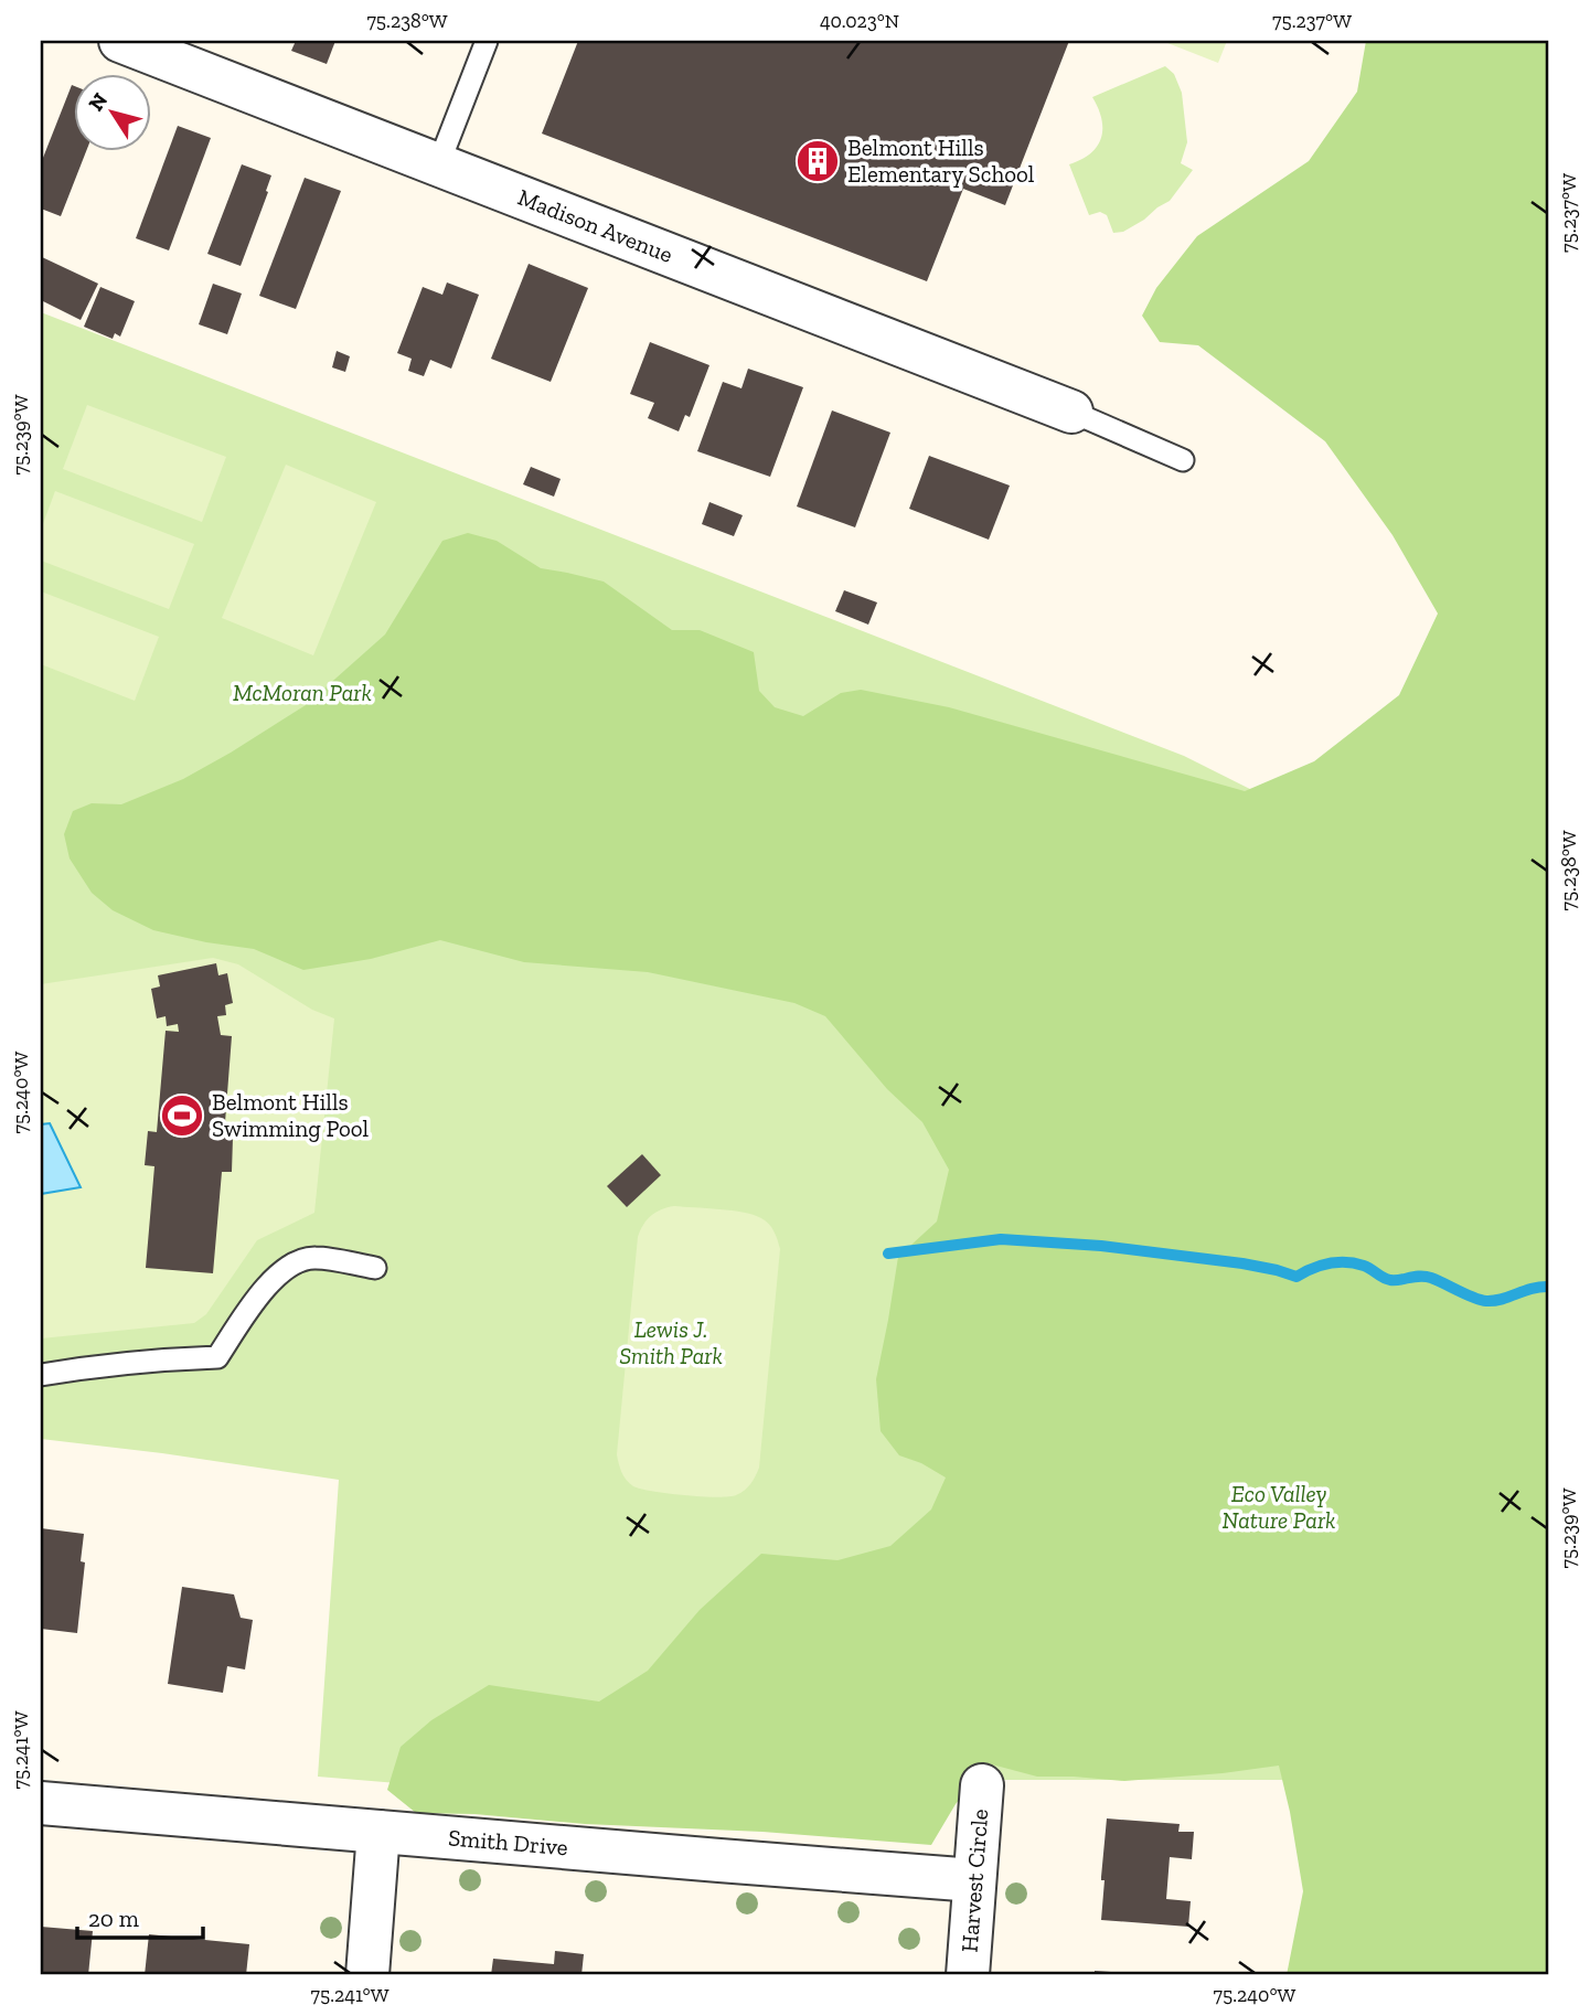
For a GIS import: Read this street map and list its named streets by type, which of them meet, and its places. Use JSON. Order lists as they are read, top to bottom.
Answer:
{
  "streets": {
    "street": ["Madison Avenue", "Smith Drive", "Harvest Circle"]
  },
  "crossings": [
    ["Smith Drive", "Harvest Circle"]
  ],
  "parks": ["McMoran Park", "Lewis J. Smith Park", "Eco Valley Nature Park"],
  "places": {
    "building": ["Belmont Hills Elementary School"],
    "sports": ["Belmont Hills Swimming Pool"]
  },
  "scale_bar": "20 m",
  "north": "top left",
  "coordinates": [
    "75.238°W",
    "40.023°N",
    "75.237°W",
    "75.239°W",
    "75.240°W",
    "75.241°W"
  ]
}
